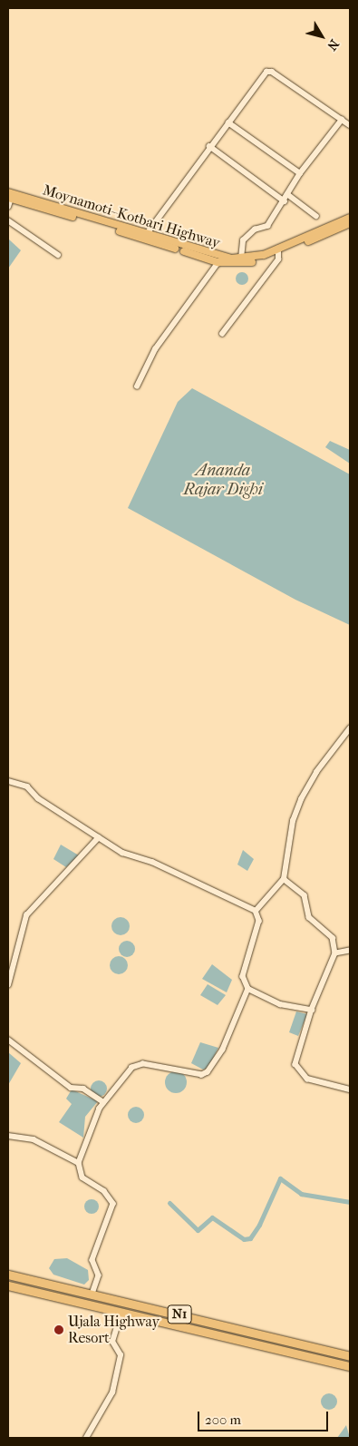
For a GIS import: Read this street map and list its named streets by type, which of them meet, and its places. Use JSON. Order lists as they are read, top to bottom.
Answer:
{
  "streets": {
    "highway": ["N1"],
    "main road": ["Moynamoti–Kotbari Highway"]
  },
  "water": ["Ananda Rajar Dighi"],
  "places": ["Ujala Highway Resort"],
  "scale_bar": "200 m",
  "north": "bottom right"
}
